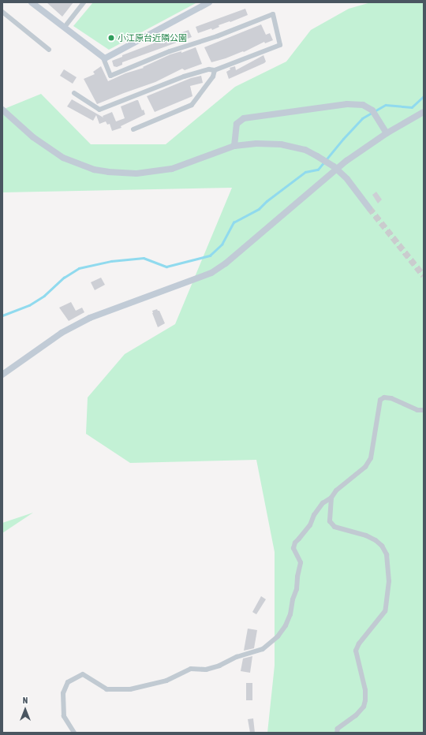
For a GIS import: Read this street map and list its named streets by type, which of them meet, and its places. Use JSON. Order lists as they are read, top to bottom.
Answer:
{
  "places": ["小江原台近隣公園"],
  "north": "top"
}
